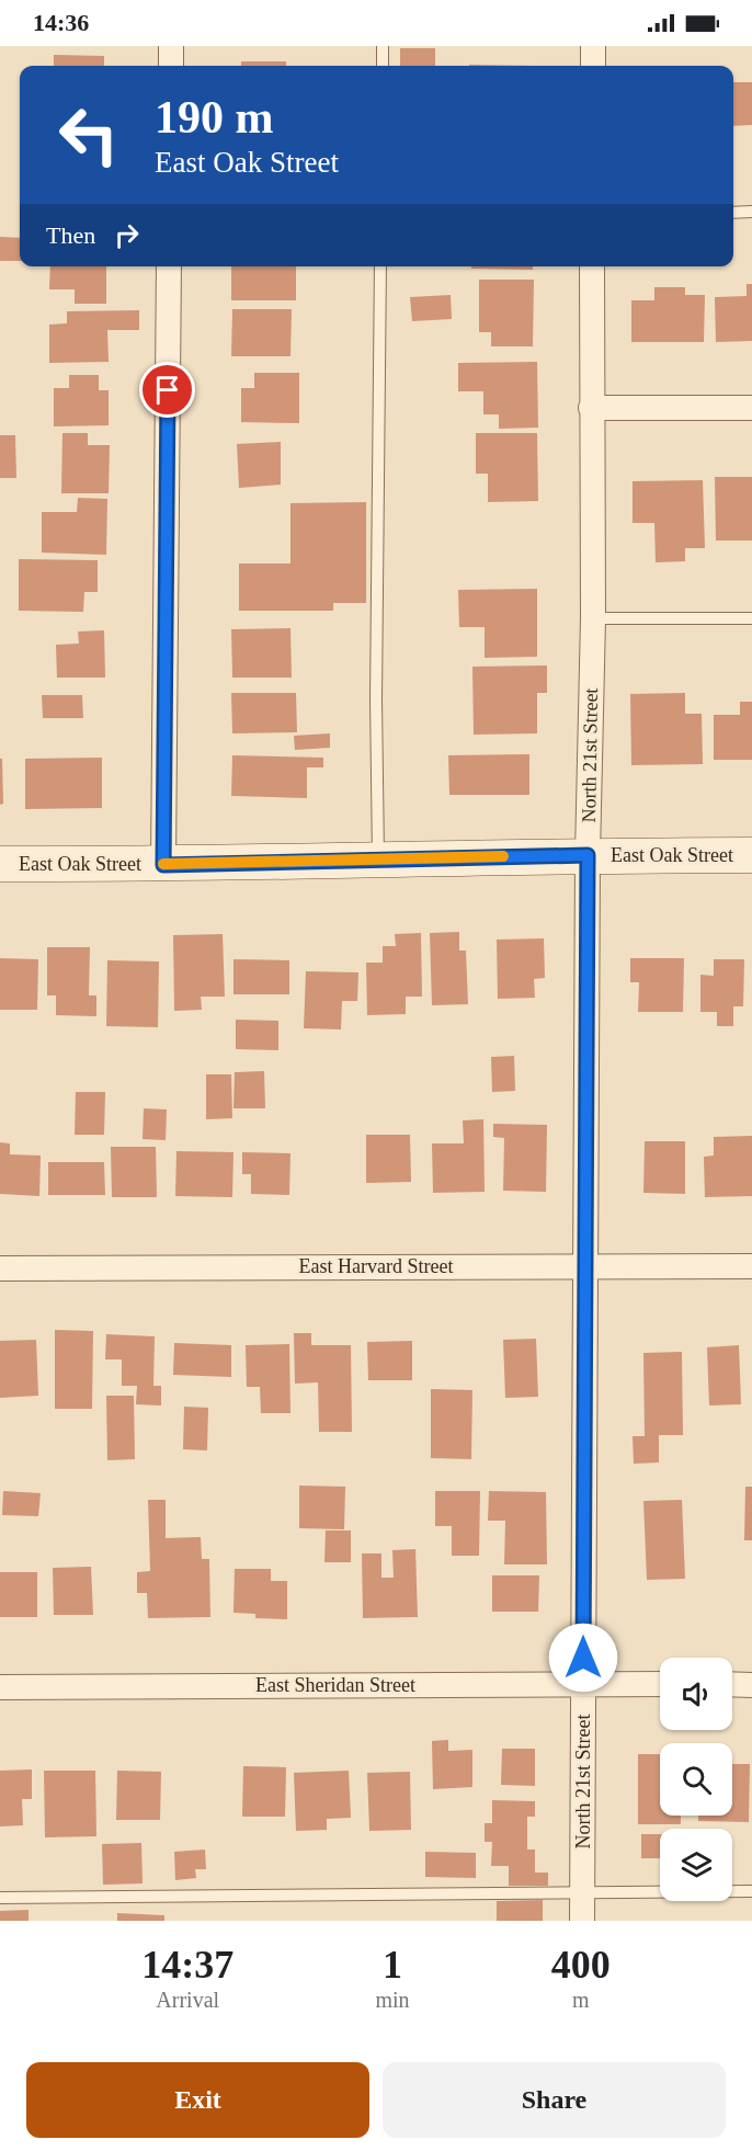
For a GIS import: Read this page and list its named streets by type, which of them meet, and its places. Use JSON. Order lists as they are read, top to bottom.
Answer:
{
  "streets": {
    "street": [
      "North 21st Street",
      "East Oak Street",
      "East Harvard Street",
      "East Sheridan Street"
    ]
  },
  "crossings": [
    ["North 21st Street", "East Oak Street"],
    ["North 21st Street", "East Harvard Street"],
    ["North 21st Street", "East Sheridan Street"]
  ],
  "page": {
    "status": "14:36",
    "turn": ["190 m", "East Oak Street"],
    "then": "Then",
    "eta": [
      "14:37",
      "Arrival",
      "1",
      "min",
      "400",
      "m"
    ],
    "buttons": ["Exit", "Share"]
  }
}
